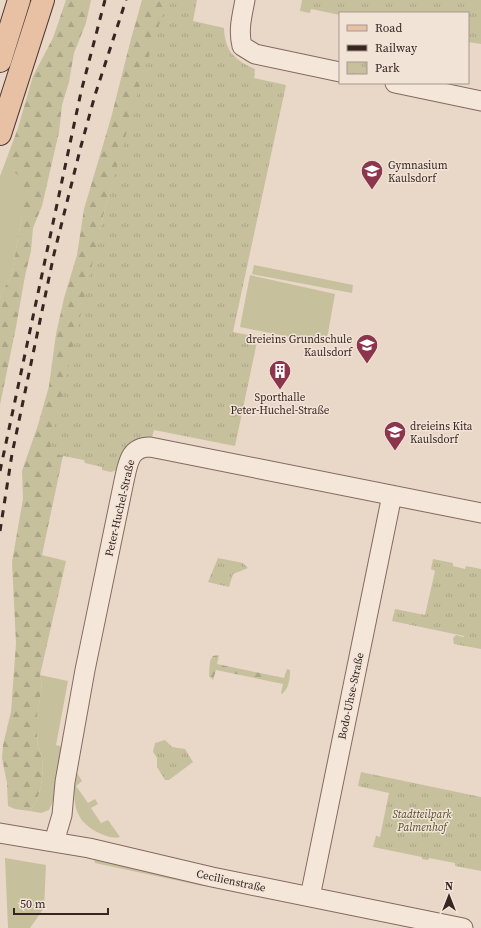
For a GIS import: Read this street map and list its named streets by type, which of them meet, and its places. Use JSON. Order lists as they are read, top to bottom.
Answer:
{
  "streets": {
    "street": ["Peter-Huchel-Straße", "Bodo-Uhse-Straße", "Cecilienstraße"]
  },
  "crossings": [
    ["Peter-Huchel-Straße", "Bodo-Uhse-Straße"],
    ["Peter-Huchel-Straße", "Cecilienstraße"],
    ["Bodo-Uhse-Straße", "Cecilienstraße"]
  ],
  "parks": ["Stadtteilpark Palmenhof"],
  "places": {
    "school or university": ["Gymnasium Kaulsdorf", "dreieins Grundschule Kaulsdorf", "dreieins Kita Kaulsdorf"],
    "building": ["Sporthalle Peter-Huchel-Straße"]
  },
  "legend": ["Road", "Railway", "Park"],
  "scale_bar": "50 m",
  "north": "top"
}
